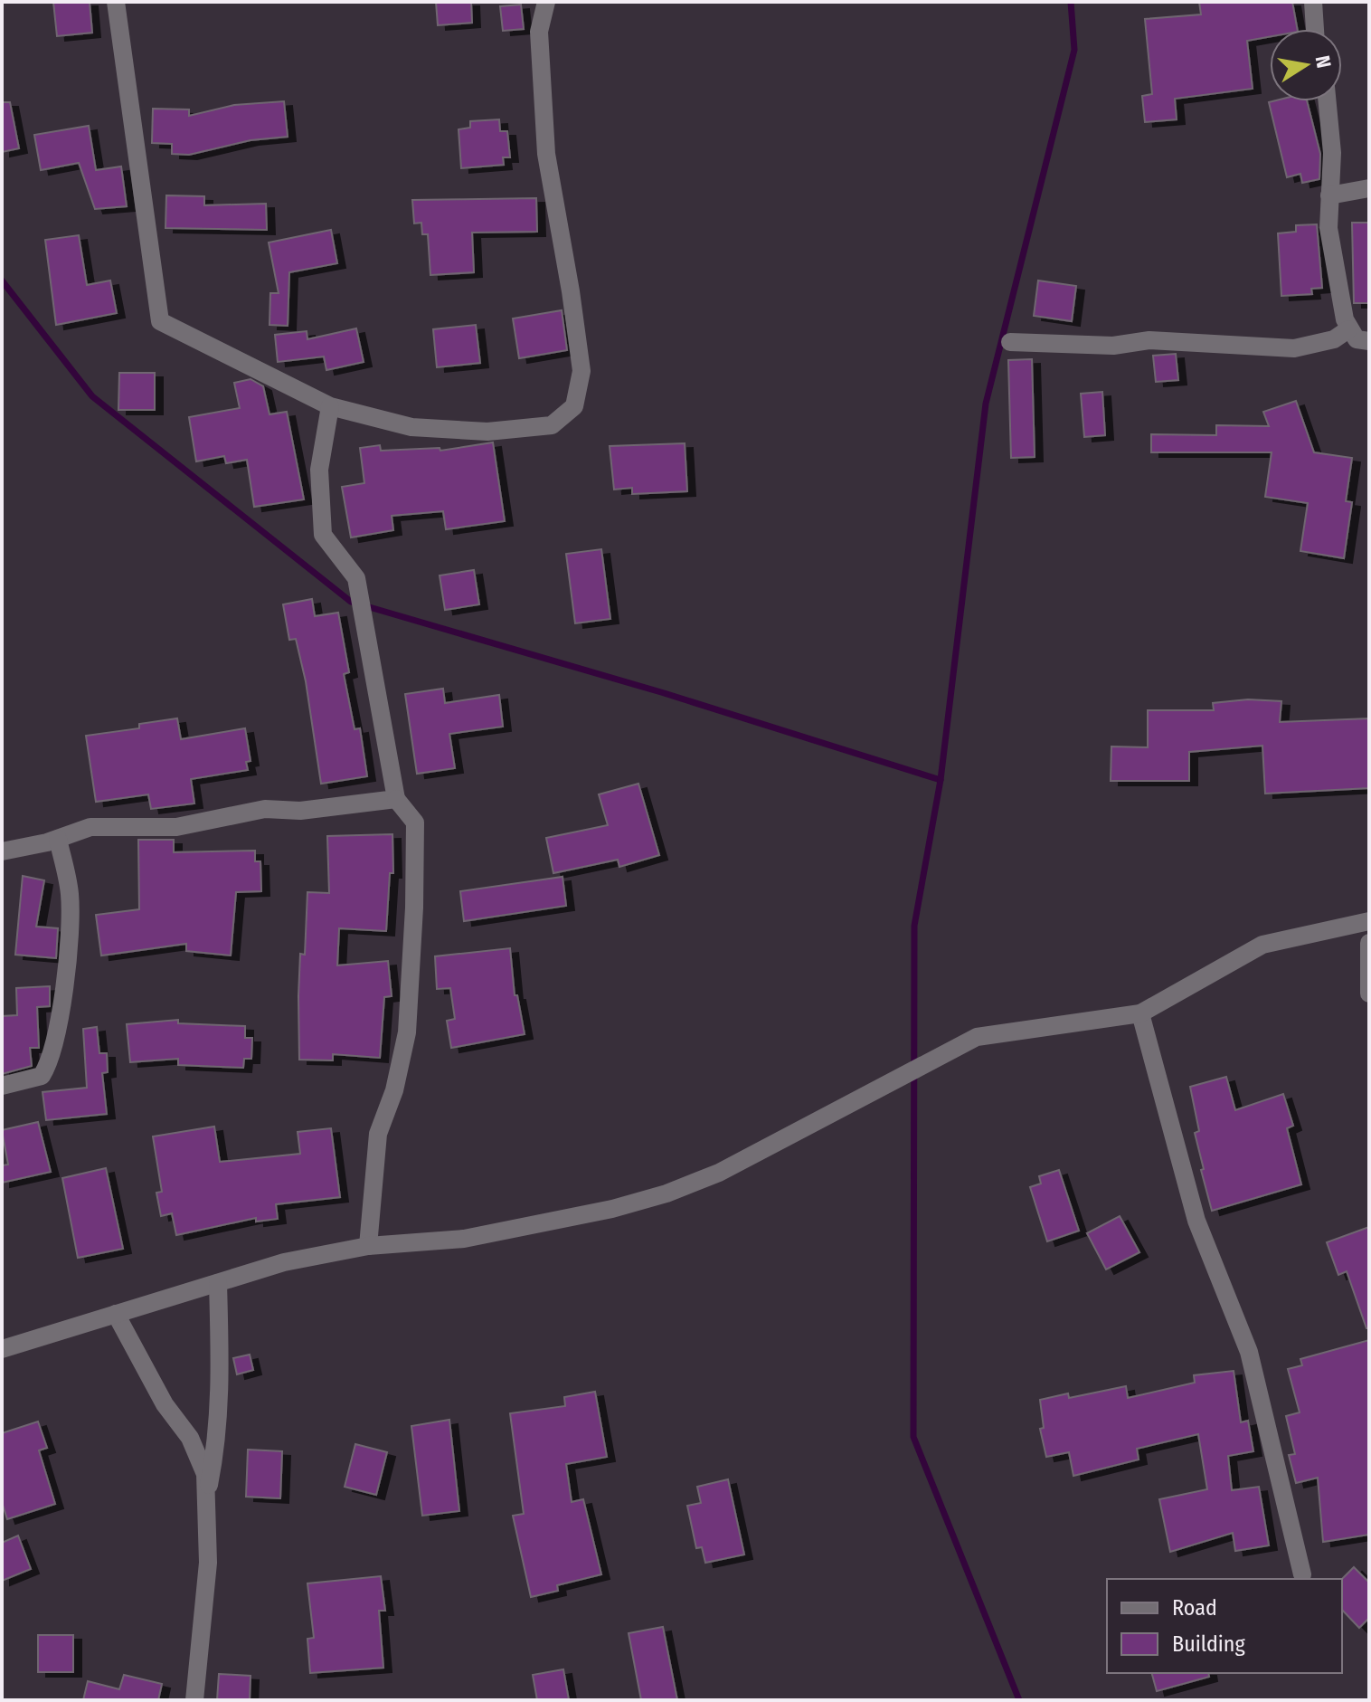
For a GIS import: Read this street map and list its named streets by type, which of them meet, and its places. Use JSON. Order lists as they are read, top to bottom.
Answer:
{
  "legend": ["Road", "Building"],
  "north": "right"
}
